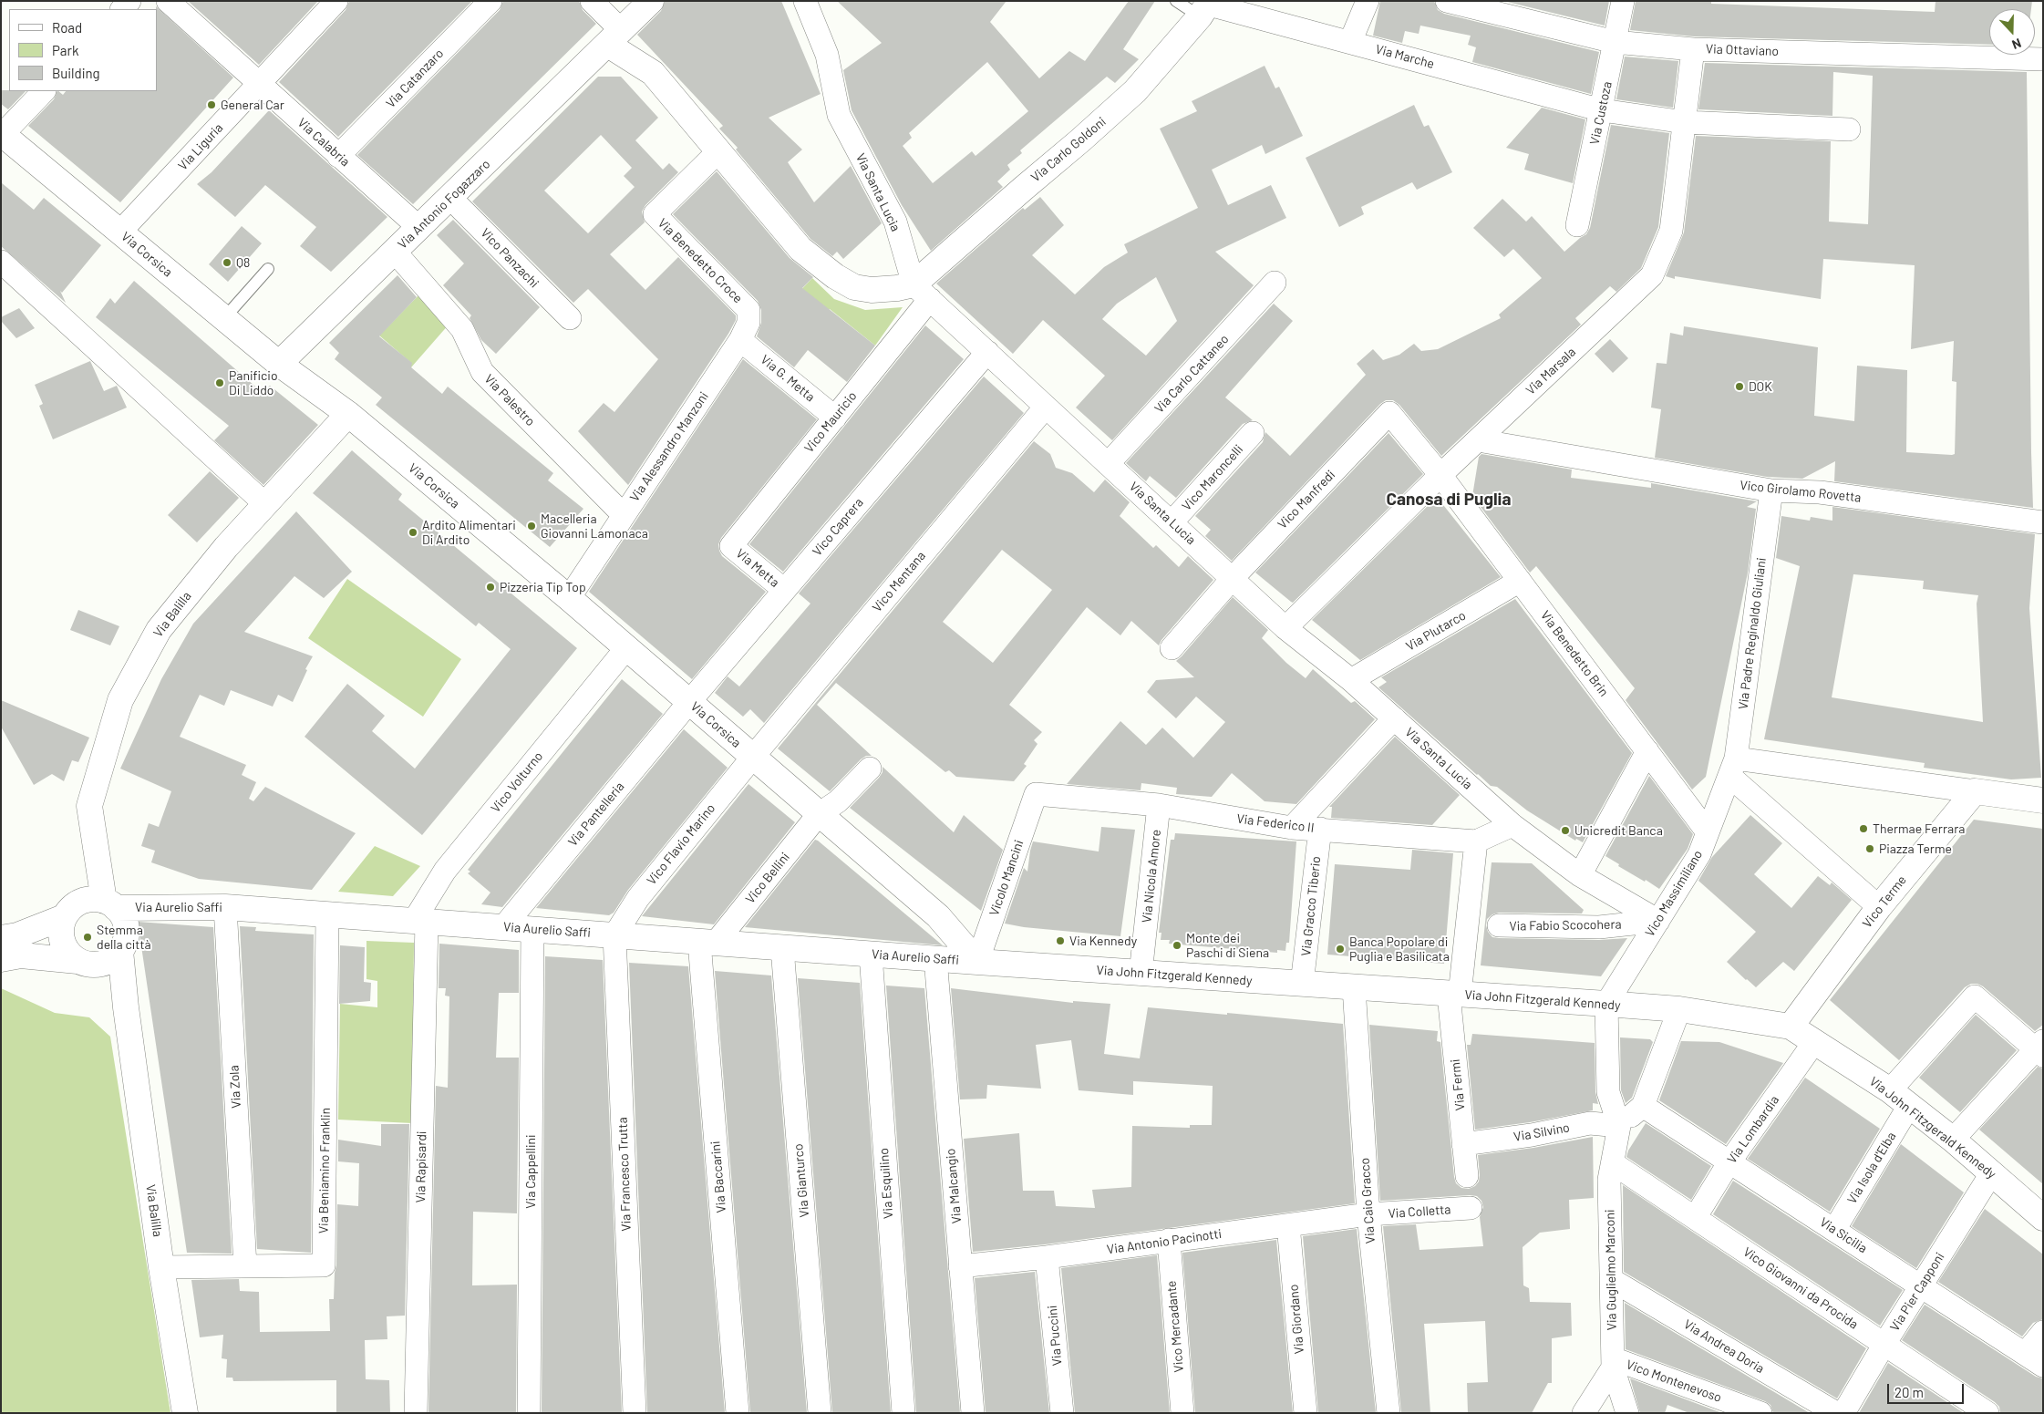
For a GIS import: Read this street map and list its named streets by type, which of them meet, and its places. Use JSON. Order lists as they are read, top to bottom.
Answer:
{
  "streets": {
    "street": [
      "Via Ottaviano",
      "Via Marche",
      "Via Catanzaro",
      "Via Custoza",
      "Via Calabria",
      "Via Liguria",
      "Via Carlo Goldoni",
      "Via Santa Lucia",
      "Via Antonio Fogazzaro",
      "Via Corsica",
      "Vico Panzachi",
      "Via Benedetto Croce",
      "Via Marsala",
      "Via Carlo Cattaneo",
      "Via G. Metta",
      "Via Palestro",
      "Vico Mauricio",
      "Via Alessandro Manzoni",
      "Vico Maroncelli",
      "Vico Girolamo Rovetta",
      "Vico Manfredi",
      "Vico Caprera",
      "Via Metta",
      "Vico Mentana",
      "Via Balilla",
      "Via Plutarco",
      "Via Padre Reginaldo Giuliani",
      "Via Benedetto Brin",
      "Vico Volturno",
      "Via Pantelleria",
      "Via Federico II",
      "Vico Flavio Marino",
      "Via Nicola Amore",
      "Vico Bellini",
      "Vicolo Mancini",
      "Vico Massimiliano",
      "Vico Terme",
      "Via Gracco Tiberio",
      "Via Aurelio Saffi",
      "Via Fabio Scocohera",
      "Via John Fitzgerald Kennedy",
      "Via Fermi",
      "Via Zola",
      "Via Lombardia",
      "Via Silvino",
      "Via Rapisardi",
      "Via Isola d'Elba",
      "Via Beniamino Franklin",
      "Via Cappellini",
      "Via Francesco Trutta",
      "Via Baccarini",
      "Via Gianturco",
      "Via Esquilino",
      "Via Malcangio",
      "Via Caio Gracco",
      "Via Colletta",
      "Via Sicilia",
      "Via Antonio Pacinotti",
      "Via Guglielmo Marconi",
      "Vico Giovanni da Procida",
      "Via Pier Capponi",
      "Via Giordano",
      "Vico Mercadante",
      "Via Puccini",
      "Via Andrea Doria",
      "Vico Montenevoso"
    ]
  },
  "crossings": [
    ["Via Ottaviano", "Via Custoza"],
    ["Via Ottaviano", "Via Marsala"],
    ["Via Marche", "Via Custoza"],
    ["Via Marche", "Via Carlo Goldoni"],
    ["Via Marche", "Via Marsala"],
    ["Via Catanzaro", "Via Calabria"],
    ["Via Calabria", "Via Liguria"],
    ["Via Calabria", "Via Antonio Fogazzaro"],
    ["Via Liguria", "Via Corsica"],
    ["Via Carlo Goldoni", "Via Santa Lucia"],
    ["Via Carlo Goldoni", "Vico Mauricio"],
    ["Via Santa Lucia", "Via Marsala"],
    ["Via Santa Lucia", "Via Carlo Cattaneo"],
    ["Via Santa Lucia", "Vico Mauricio"],
    ["Via Santa Lucia", "Vico Maroncelli"],
    ["Via Santa Lucia", "Vico Manfredi"],
    ["Via Santa Lucia", "Vico Caprera"],
    ["Via Santa Lucia", "Vico Mentana"],
    ["Via Santa Lucia", "Via Plutarco"],
    ["Via Santa Lucia", "Via Federico II"],
    ["Via Santa Lucia", "Vico Massimiliano"],
    ["Via Santa Lucia", "Via Fabio Scocohera"],
    ["Via Antonio Fogazzaro", "Via Corsica"],
    ["Via Antonio Fogazzaro", "Vico Panzachi"],
    ["Via Antonio Fogazzaro", "Via Palestro"],
    ["Via Corsica", "Via Alessandro Manzoni"],
    ["Via Corsica", "Vico Caprera"],
    ["Via Corsica", "Vico Mentana"],
    ["Via Corsica", "Via Balilla"],
    ["Via Corsica", "Vico Volturno"],
    ["Via Corsica", "Via Pantelleria"],
    ["Via Corsica", "Vico Flavio Marino"],
    ["Via Corsica", "Vico Bellini"],
    ["Via Corsica", "Vicolo Mancini"],
    ["Via Corsica", "Via Aurelio Saffi"],
    ["Via Corsica", "Via John Fitzgerald Kennedy"],
    ["Via Benedetto Croce", "Via G. Metta"],
    ["Via Benedetto Croce", "Via Alessandro Manzoni"],
    ["Via Marsala", "Vico Girolamo Rovetta"],
    ["Via Marsala", "Vico Manfredi"],
    ["Via Marsala", "Via Benedetto Brin"],
    ["Via G. Metta", "Vico Mauricio"],
    ["Via G. Metta", "Via Alessandro Manzoni"],
    ["Via Palestro", "Via Alessandro Manzoni"],
    ["Vico Mauricio", "Via Metta"],
    ["Vico Girolamo Rovetta", "Via Padre Reginaldo Giuliani"],
    ["Vico Manfredi", "Via Benedetto Brin"],
    ["Vico Caprera", "Via Metta"],
    ["Vico Caprera", "Via Pantelleria"],
    ["Vico Mentana", "Vico Flavio Marino"],
    ["Via Balilla", "Via Aurelio Saffi"],
    ["Via Balilla", "Via Beniamino Franklin"],
    ["Via Plutarco", "Via Benedetto Brin"],
    ["Via Padre Reginaldo Giuliani", "Vico Massimiliano"],
    ["Via Benedetto Brin", "Vico Massimiliano"],
    ["Vico Volturno", "Via Aurelio Saffi"],
    ["Vico Volturno", "Via Rapisardi"],
    ["Via Pantelleria", "Via Aurelio Saffi"],
    ["Via Federico II", "Via Nicola Amore"],
    ["Via Federico II", "Vicolo Mancini"],
    ["Via Federico II", "Via Gracco Tiberio"],
    ["Via Federico II", "Via Fermi"],
    ["Vico Flavio Marino", "Via Aurelio Saffi"],
    ["Vico Flavio Marino", "Via Francesco Trutta"],
    ["Via Nicola Amore", "Via John Fitzgerald Kennedy"],
    ["Vico Bellini", "Via Aurelio Saffi"],
    ["Vico Bellini", "Via Baccarini"],
    ["Vicolo Mancini", "Via Aurelio Saffi"],
    ["Vicolo Mancini", "Via John Fitzgerald Kennedy"],
    ["Vico Massimiliano", "Via Fabio Scocohera"],
    ["Vico Massimiliano", "Via John Fitzgerald Kennedy"],
    ["Vico Massimiliano", "Via Guglielmo Marconi"],
    ["Vico Terme", "Via John Fitzgerald Kennedy"],
    ["Via Gracco Tiberio", "Via John Fitzgerald Kennedy"],
    ["Via Aurelio Saffi", "Via John Fitzgerald Kennedy"],
    ["Via Aurelio Saffi", "Via Zola"],
    ["Via Aurelio Saffi", "Via Rapisardi"],
    ["Via Aurelio Saffi", "Via Beniamino Franklin"],
    ["Via Aurelio Saffi", "Via Cappellini"],
    ["Via Aurelio Saffi", "Via Francesco Trutta"],
    ["Via Aurelio Saffi", "Via Baccarini"],
    ["Via Aurelio Saffi", "Via Gianturco"],
    ["Via Aurelio Saffi", "Via Esquilino"],
    ["Via Aurelio Saffi", "Via Malcangio"],
    ["Via John Fitzgerald Kennedy", "Via Fermi"],
    ["Via John Fitzgerald Kennedy", "Via Lombardia"],
    ["Via John Fitzgerald Kennedy", "Via Isola d'Elba"],
    ["Via John Fitzgerald Kennedy", "Via Caio Gracco"],
    ["Via John Fitzgerald Kennedy", "Via Guglielmo Marconi"],
    ["Via John Fitzgerald Kennedy", "Via Pier Capponi"],
    ["Via Fermi", "Via Silvino"],
    ["Via Zola", "Via Beniamino Franklin"],
    ["Via Lombardia", "Via Sicilia"],
    ["Via Lombardia", "Vico Giovanni da Procida"],
    ["Via Silvino", "Via Guglielmo Marconi"],
    ["Via Isola d'Elba", "Via Sicilia"],
    ["Via Malcangio", "Via Antonio Pacinotti"],
    ["Via Caio Gracco", "Via Colletta"],
    ["Via Caio Gracco", "Via Antonio Pacinotti"],
    ["Via Colletta", "Via Antonio Pacinotti"],
    ["Via Sicilia", "Via Pier Capponi"],
    ["Via Antonio Pacinotti", "Via Giordano"],
    ["Via Antonio Pacinotti", "Vico Mercadante"],
    ["Via Antonio Pacinotti", "Via Puccini"],
    ["Via Guglielmo Marconi", "Vico Giovanni da Procida"],
    ["Via Guglielmo Marconi", "Via Andrea Doria"],
    ["Via Guglielmo Marconi", "Vico Montenevoso"],
    ["Vico Giovanni da Procida", "Via Pier Capponi"]
  ],
  "districts": ["Canosa di Puglia"],
  "places": [
    "General Car",
    "Q8",
    "Panificio Di Liddo",
    "DOK",
    "Macelleria Giovanni Lamonaca",
    "Ardito Alimentari Di Ardito",
    "Pizzeria Tip Top",
    "Thermae Ferrara",
    "Unicredit Banca",
    "Piazza Terme",
    "Stemma della città",
    "Via Kennedy",
    "Monte dei Paschi di Siena",
    "Banca Popolare di Puglia e Basilicata"
  ],
  "legend": ["Road", "Park", "Building"],
  "scale_bar": "20 m",
  "north": "bottom"
}
